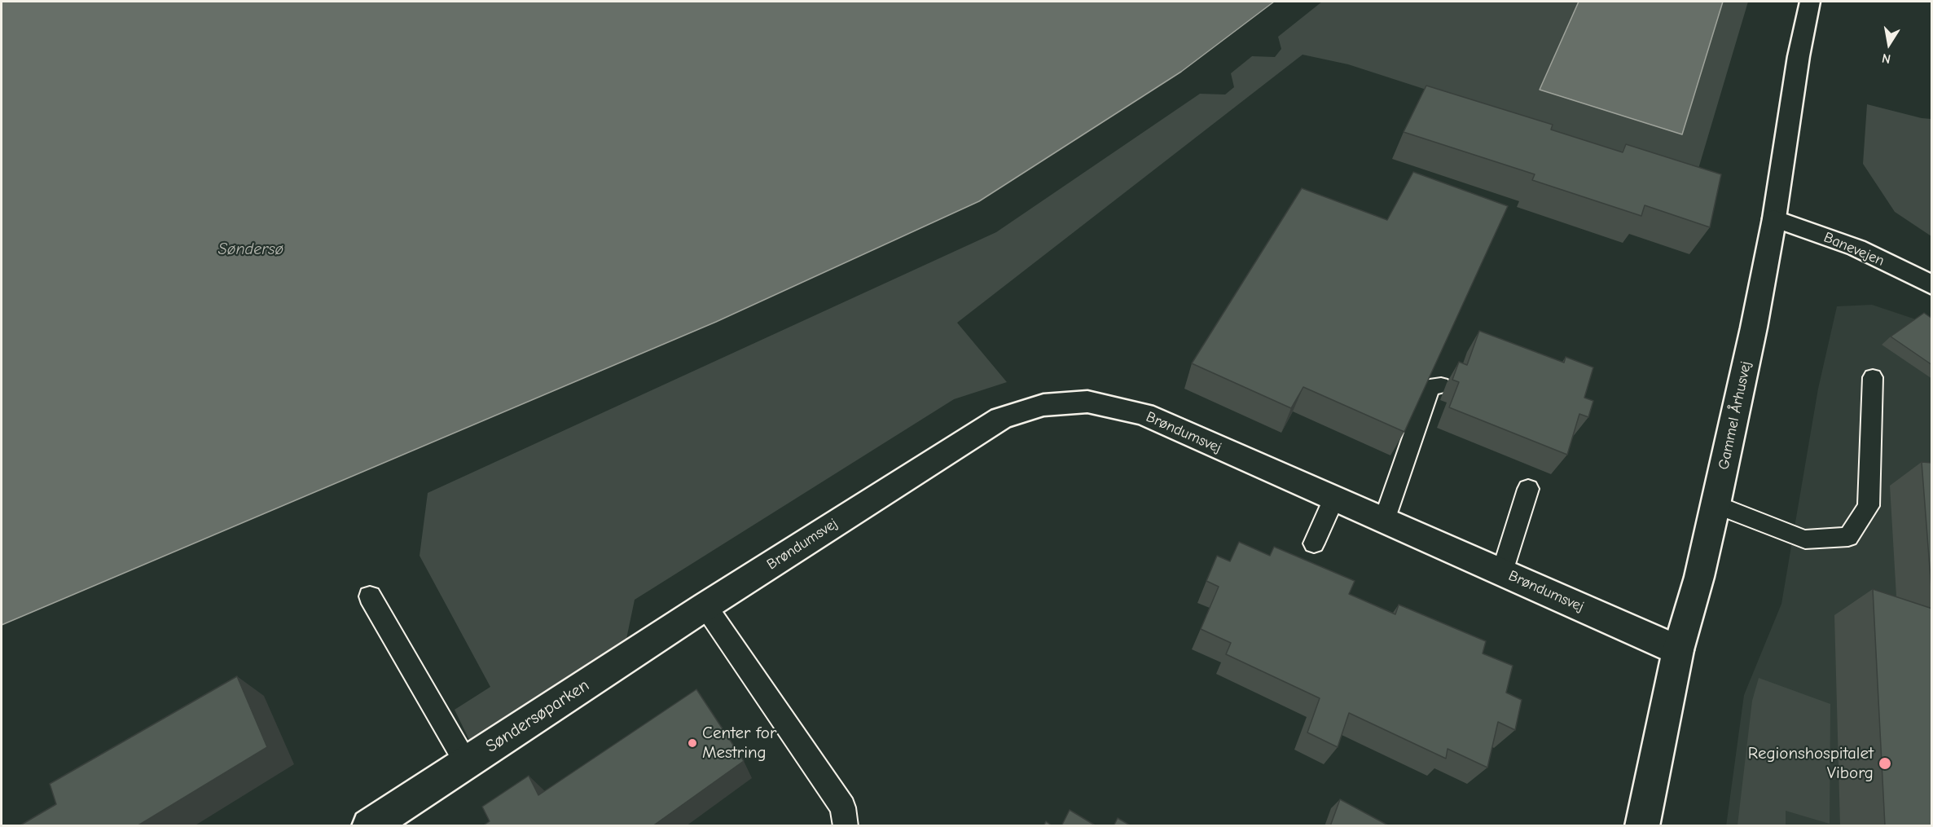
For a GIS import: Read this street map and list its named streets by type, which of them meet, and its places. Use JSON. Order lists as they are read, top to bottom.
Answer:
{
  "streets": {
    "street": [
      "Banevejen",
      "Gammel Århusvej",
      "Brøndumsvej",
      "Søndersøparken"
    ]
  },
  "crossings": [
    ["Banevejen", "Gammel Århusvej"],
    ["Gammel Århusvej", "Brøndumsvej"],
    ["Brøndumsvej", "Søndersøparken"]
  ],
  "water": ["Søndersø"],
  "places": ["Center for Mestring", "Regionshospitalet Viborg"],
  "north": "bottom"
}
